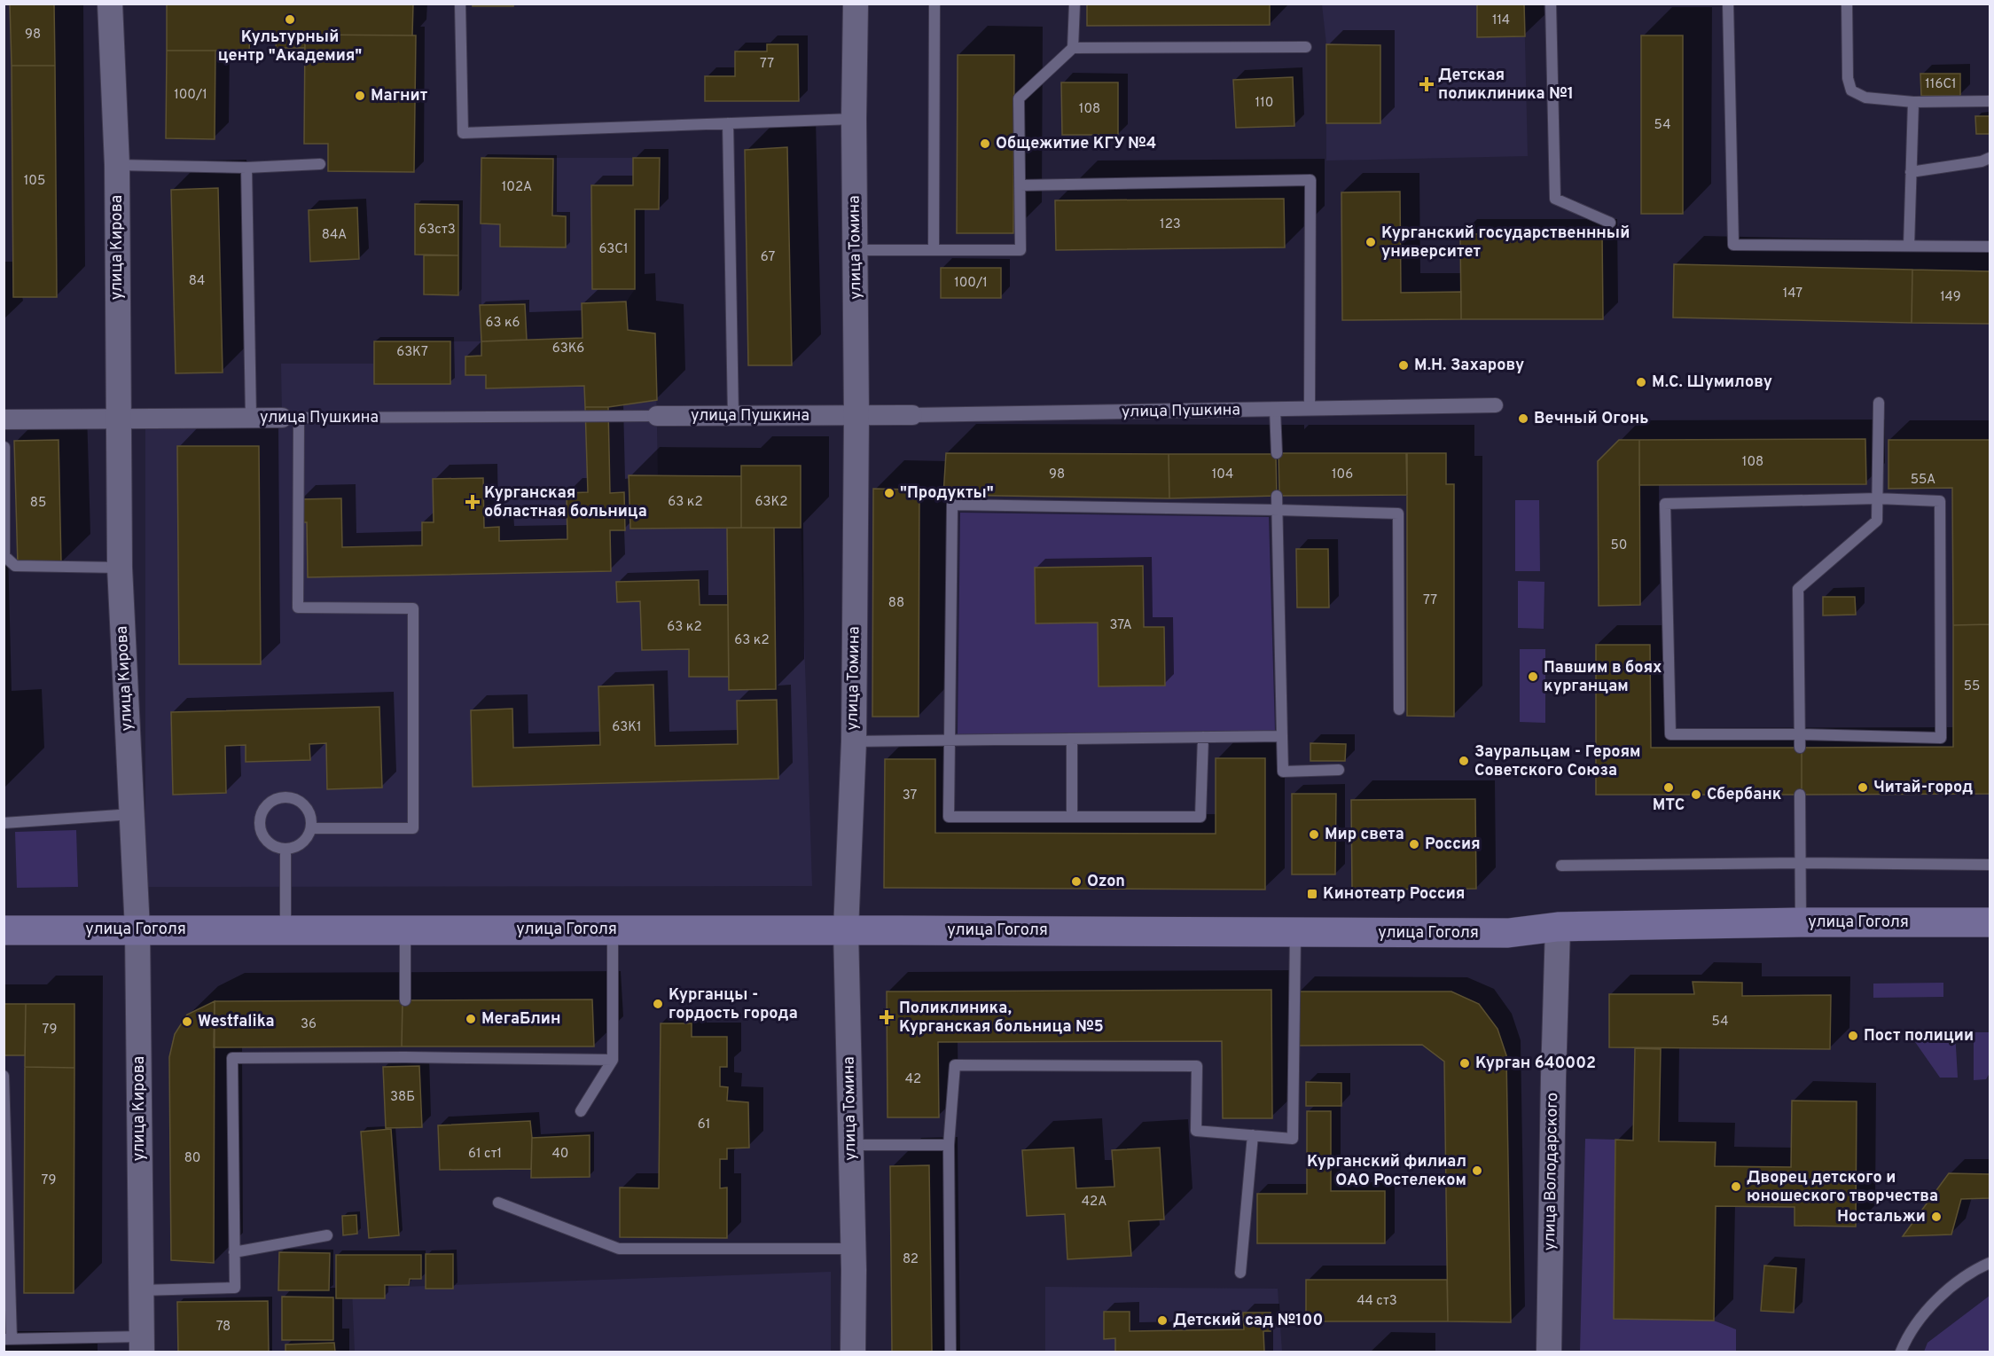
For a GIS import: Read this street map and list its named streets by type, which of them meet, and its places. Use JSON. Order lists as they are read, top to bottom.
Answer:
{
  "streets": {
    "main road": ["улица Гоголя"],
    "street": [
      "улица Кирова",
      "улица Томина",
      "улица Пушкина",
      "улица Володарского"
    ]
  },
  "crossings": [
    ["улица Кирова", "улица Пушкина"],
    ["улица Кирова", "улица Гоголя"],
    ["улица Томина", "улица Пушкина"],
    ["улица Томина", "улица Гоголя"],
    ["улица Гоголя", "улица Володарского"]
  ],
  "places": {
    "other": [
      "Культурный центр \"Академия\"",
      "Магнит",
      "Общежитие КГУ №4",
      "Курганский государственнный университет",
      "М.Н. Захарову",
      "М.С. Шумилову",
      "Вечный Огонь",
      "\"Продукты\"",
      "Павшим в боях курганцам",
      "Зауральцам - Героям Советского Союза",
      "МТС",
      "Читай-город",
      "Сбербанк",
      "Мир света",
      "Россия",
      "Ozon",
      "Курганцы - гордость города",
      "МегаБлин",
      "Westfalika",
      "Пост полиции",
      "Курган 640002",
      "Курганский филиал ОАО Ростелеком",
      "Дворец детского и юношеского творчества",
      "Ностальжи",
      "Детский сад №100"
    ],
    "health": ["Детская поликлиника №1", "Курганская областная больница", "Поликлиника, Курганская больница №5"],
    "transit": ["Кинотеатр Россия"]
  },
  "house_numbers": [
    "114",
    "98",
    "77",
    "116С1",
    "100/1",
    "110",
    "108",
    "54",
    "105",
    "102А",
    "123",
    "63ст3",
    "84А",
    "63С1",
    "67",
    "84",
    "100/1",
    "147",
    "149",
    "63 к6",
    "63К6",
    "63К7",
    "108",
    "98",
    "104",
    "106",
    "55А",
    "63 к2",
    "63К2",
    "85",
    "50",
    "77",
    "88",
    "37А",
    "63 к2",
    "63 к2",
    "55",
    "63К1",
    "37",
    "54",
    "36",
    "79",
    "42",
    "38Б",
    "61",
    "61 ст1",
    "40",
    "80",
    "79",
    "42А",
    "82",
    "44 ст3",
    "78"
  ]
}
